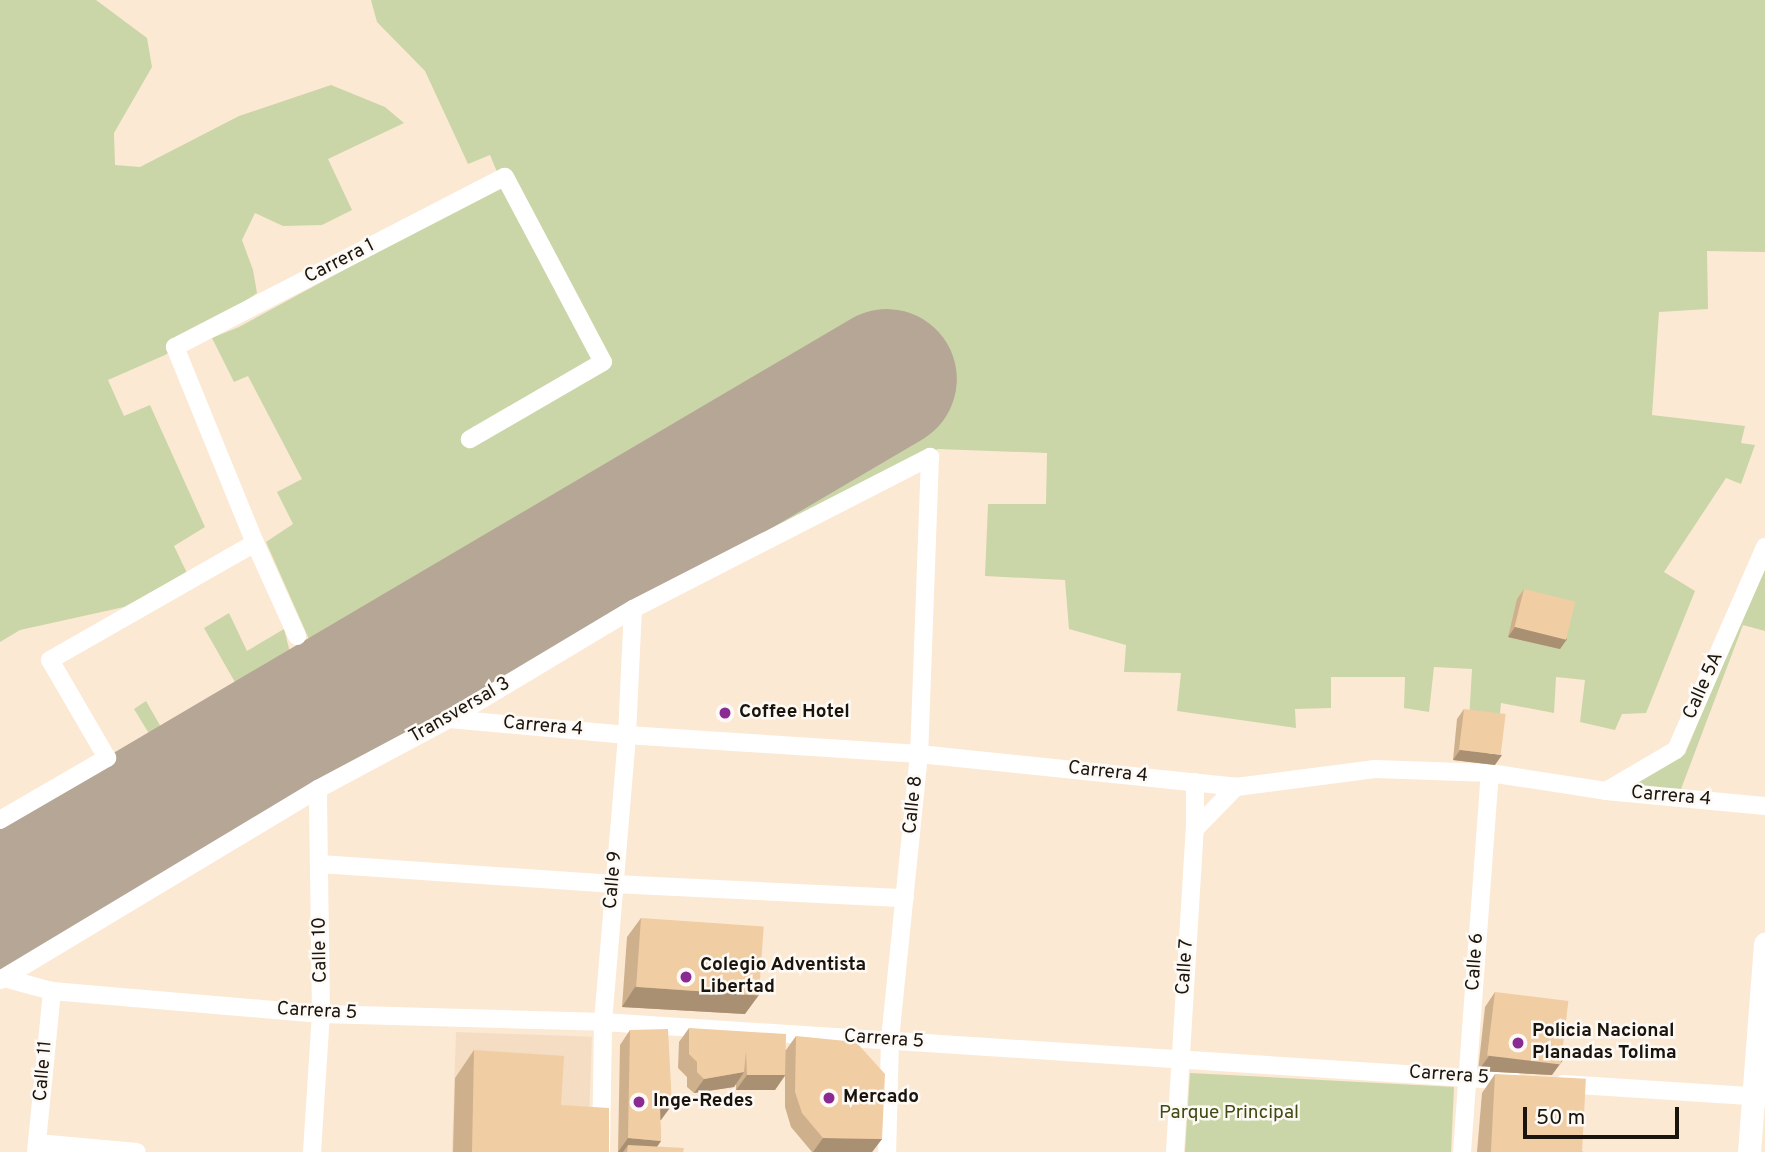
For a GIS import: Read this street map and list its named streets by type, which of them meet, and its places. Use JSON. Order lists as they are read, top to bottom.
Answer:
{
  "streets": {
    "street": [
      "Carrera 1",
      "Calle 5A",
      "Transversal 3",
      "Carrera 4",
      "Calle 8",
      "Calle 9",
      "Calle 10",
      "Calle 6",
      "Calle 7",
      "Carrera 5",
      "Calle 11"
    ]
  },
  "crossings": [
    ["Calle 5A", "Carrera 4"],
    ["Transversal 3", "Carrera 4"],
    ["Transversal 3", "Calle 8"],
    ["Transversal 3", "Calle 9"],
    ["Transversal 3", "Calle 10"],
    ["Transversal 3", "Carrera 5"],
    ["Carrera 4", "Calle 8"],
    ["Carrera 4", "Calle 9"],
    ["Carrera 4", "Calle 6"],
    ["Carrera 4", "Calle 7"],
    ["Calle 8", "Carrera 5"],
    ["Calle 9", "Carrera 5"],
    ["Calle 10", "Carrera 5"],
    ["Calle 6", "Carrera 5"],
    ["Calle 7", "Carrera 5"],
    ["Carrera 5", "Calle 11"]
  ],
  "parks": ["Parque Principal"],
  "places": [
    "Coffee Hotel",
    "Colegio Adventista Libertad",
    "Policia Nacional Planadas Tolima",
    "Mercado",
    "Inge-Redes"
  ],
  "scale_bar": "50 m"
}
